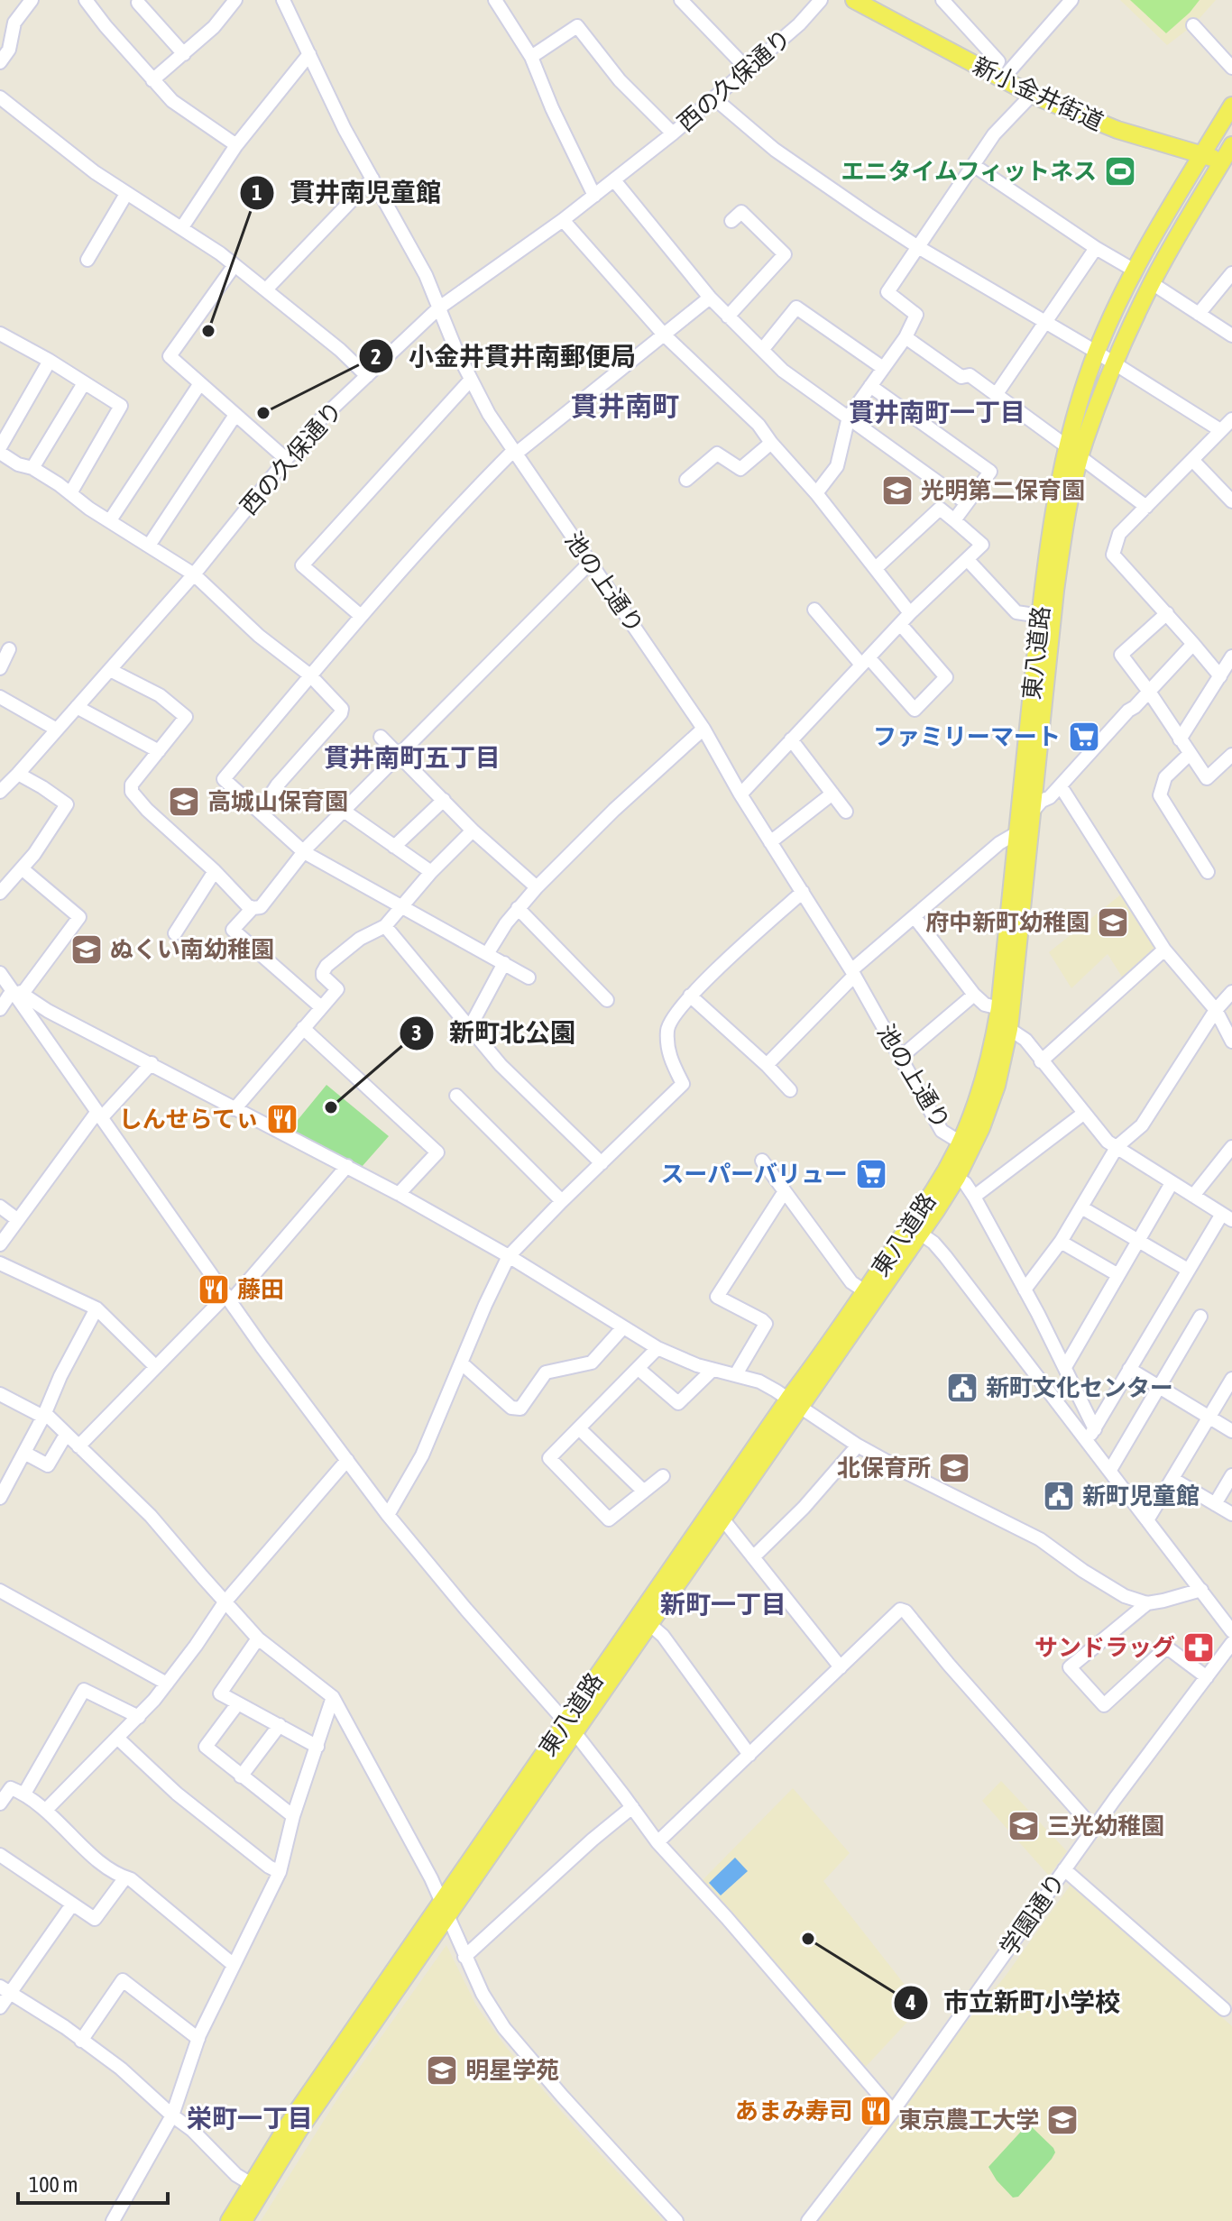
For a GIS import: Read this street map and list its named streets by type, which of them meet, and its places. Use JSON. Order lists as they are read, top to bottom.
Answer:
{
  "streets": {
    "main road": ["新小金井街道", "東八道路"],
    "street": ["西の久保通り", "池の上通り", "学園通り"]
  },
  "crossings": [
    ["西の久保通り", "池の上通り"],
    ["新小金井街道", "東八道路"],
    ["池の上通り", "東八道路"]
  ],
  "districts": [
    "貫井南町",
    "貫井南町一丁目",
    "貫井南町五丁目",
    "新町一丁目",
    "栄町一丁目"
  ],
  "places": {
    "sports": ["エニタイムフィットネス"],
    "other": [
      "貫井南児童館",
      "小金井貫井南郵便局",
      "新町北公園",
      "市立新町小学校"
    ],
    "school or university": [
      "光明第二保育園",
      "高城山保育園",
      "府中新町幼稚園",
      "ぬくい南幼稚園",
      "北保育所",
      "三光幼稚園",
      "明星学苑",
      "東京農工大学"
    ],
    "supermarket": ["ファミリーマート", "スーパーバリュー"],
    "restaurant": ["しんせらてぃ", "藤田", "あまみ寿司"],
    "public building": ["新町文化センター", "新町児童館"],
    "pharmacy": ["サンドラッグ"]
  },
  "scale_bar": "100 m"
}
